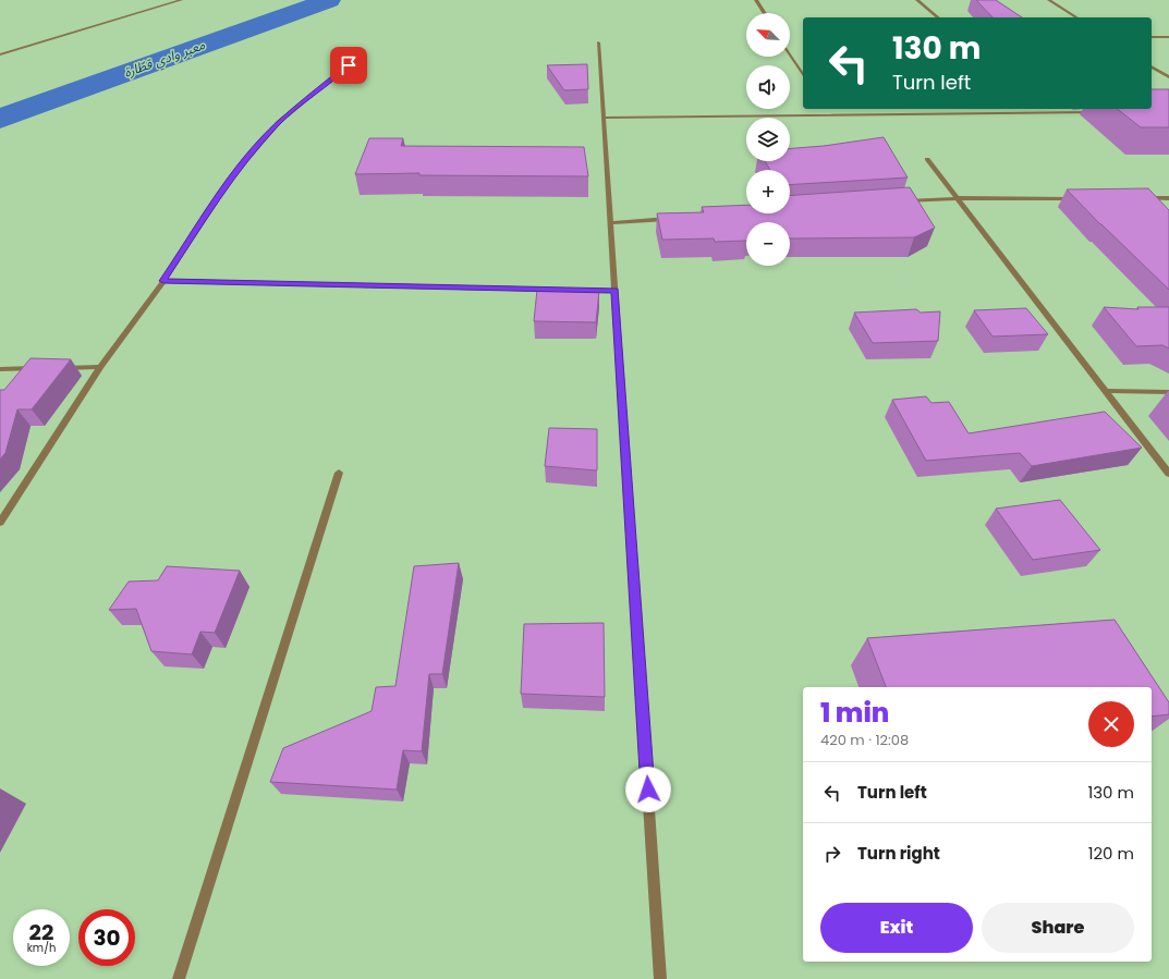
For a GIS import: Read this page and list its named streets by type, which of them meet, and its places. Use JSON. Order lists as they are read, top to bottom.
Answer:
{
  "water": ["معبر وادي قطّارة"],
  "north": "top left",
  "page": {
    "map_buttons": ["+", "−"],
    "turn": ["130 m", "Turn left"],
    "heading": ["1 min", "420 m · 12:08"],
    "list": [
      {
        "name": "Turn left",
        "value": "130 m"
      },
      {
        "name": "Turn right",
        "value": "120 m"
      }
    ],
    "buttons": ["Exit", "Share"],
    "speed": "22 km/h",
    "limit": "30"
  }
}
